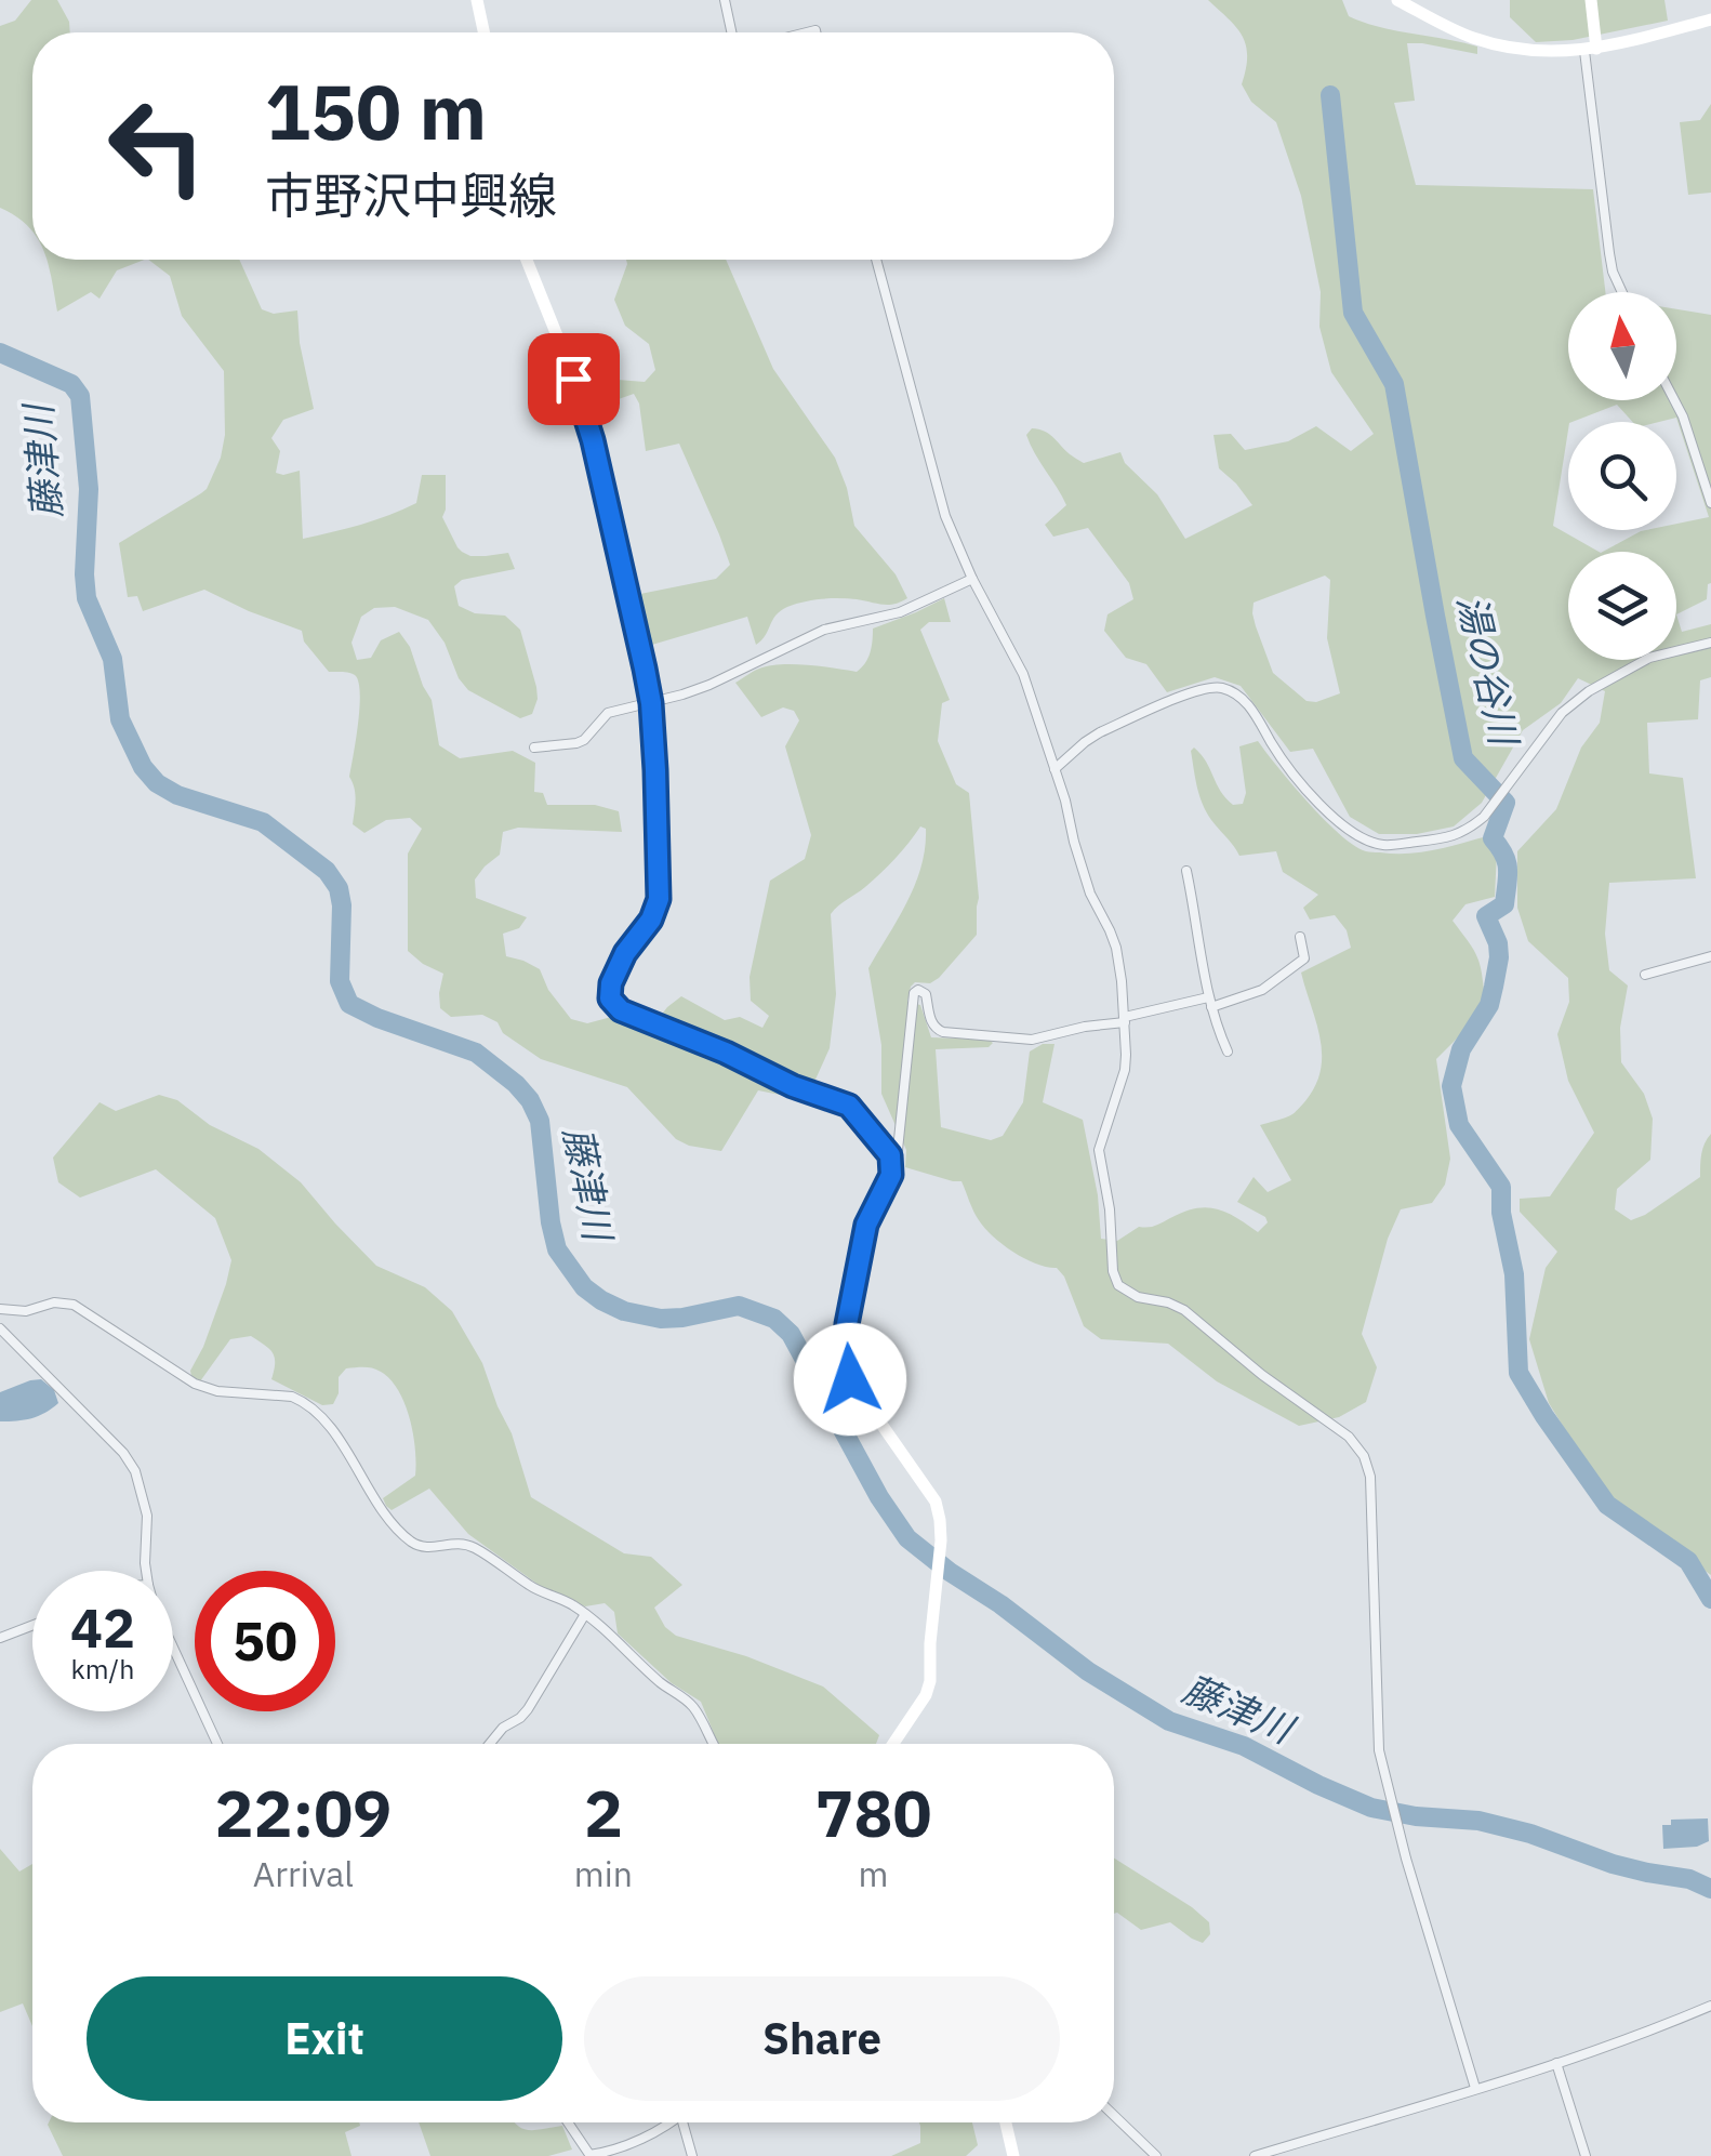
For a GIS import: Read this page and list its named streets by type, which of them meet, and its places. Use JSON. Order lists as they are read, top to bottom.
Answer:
{
  "water": ["藤津川", "湯の谷川"],
  "north": "top",
  "page": {
    "turn": ["150 m", "市野沢中興線"],
    "speed": "42 km/h",
    "limit": "50",
    "eta": [
      "22:09",
      "Arrival",
      "2",
      "min",
      "780",
      "m"
    ],
    "buttons": ["Exit", "Share"]
  }
}
